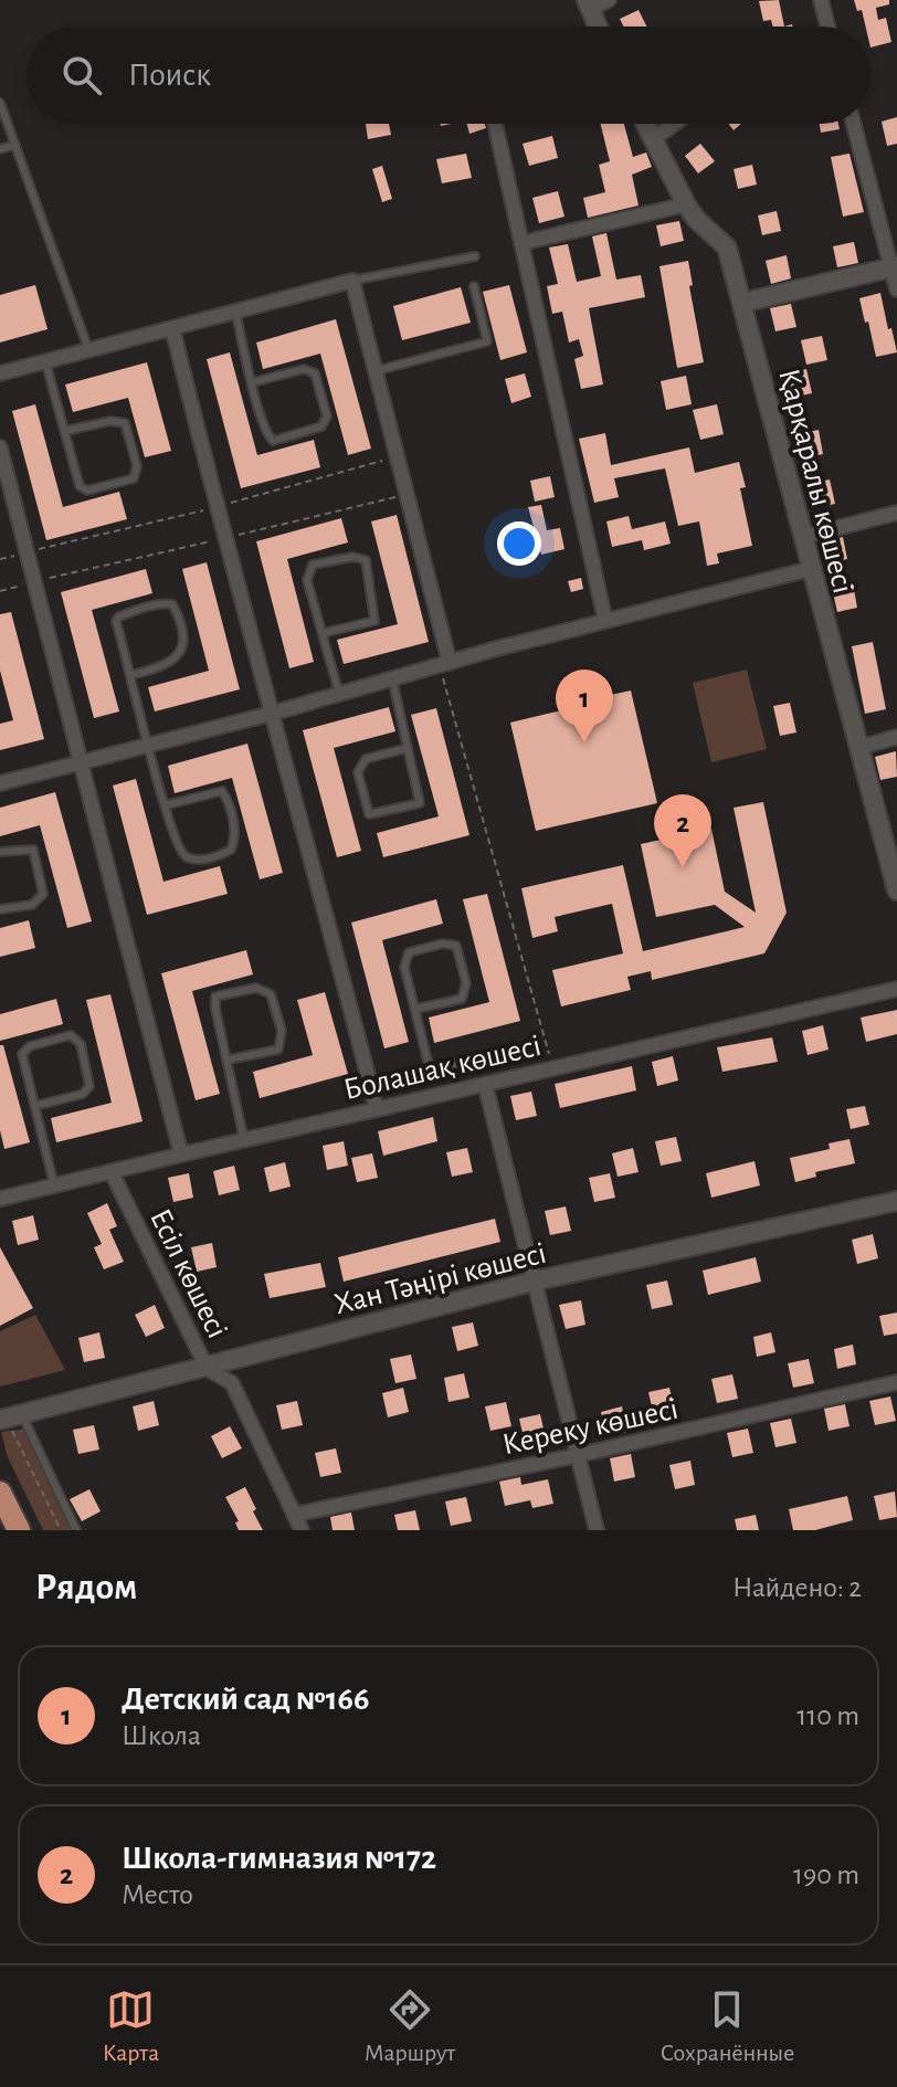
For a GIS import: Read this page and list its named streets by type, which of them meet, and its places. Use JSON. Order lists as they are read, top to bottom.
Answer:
{
  "streets": {
    "street": [
      "Қарқаралы көшесі",
      "Болашақ көшесі",
      "Есіл көшесі",
      "Хан Тәңірі көшесі",
      "Кереку көшесі"
    ]
  },
  "crossings": [
    ["Болашақ көшесі", "Есіл көшесі"],
    ["Есіл көшесі", "Хан Тәңірі көшесі"],
    ["Есіл көшесі", "Кереку көшесі"]
  ],
  "page": {
    "search": "Поиск",
    "pins": ["1", "2"],
    "heading": ["Рядом", "Найдено: 2"],
    "list": [
      {
        "mark": "1",
        "name": "Детский сад №166",
        "note": "Школа",
        "value": "110 m"
      },
      {
        "mark": "2",
        "name": "Школа-гимназия №172",
        "note": "Место",
        "value": "190 m"
      }
    ],
    "nav": ["Карта", "Маршрут", "Сохранённые"]
  }
}
